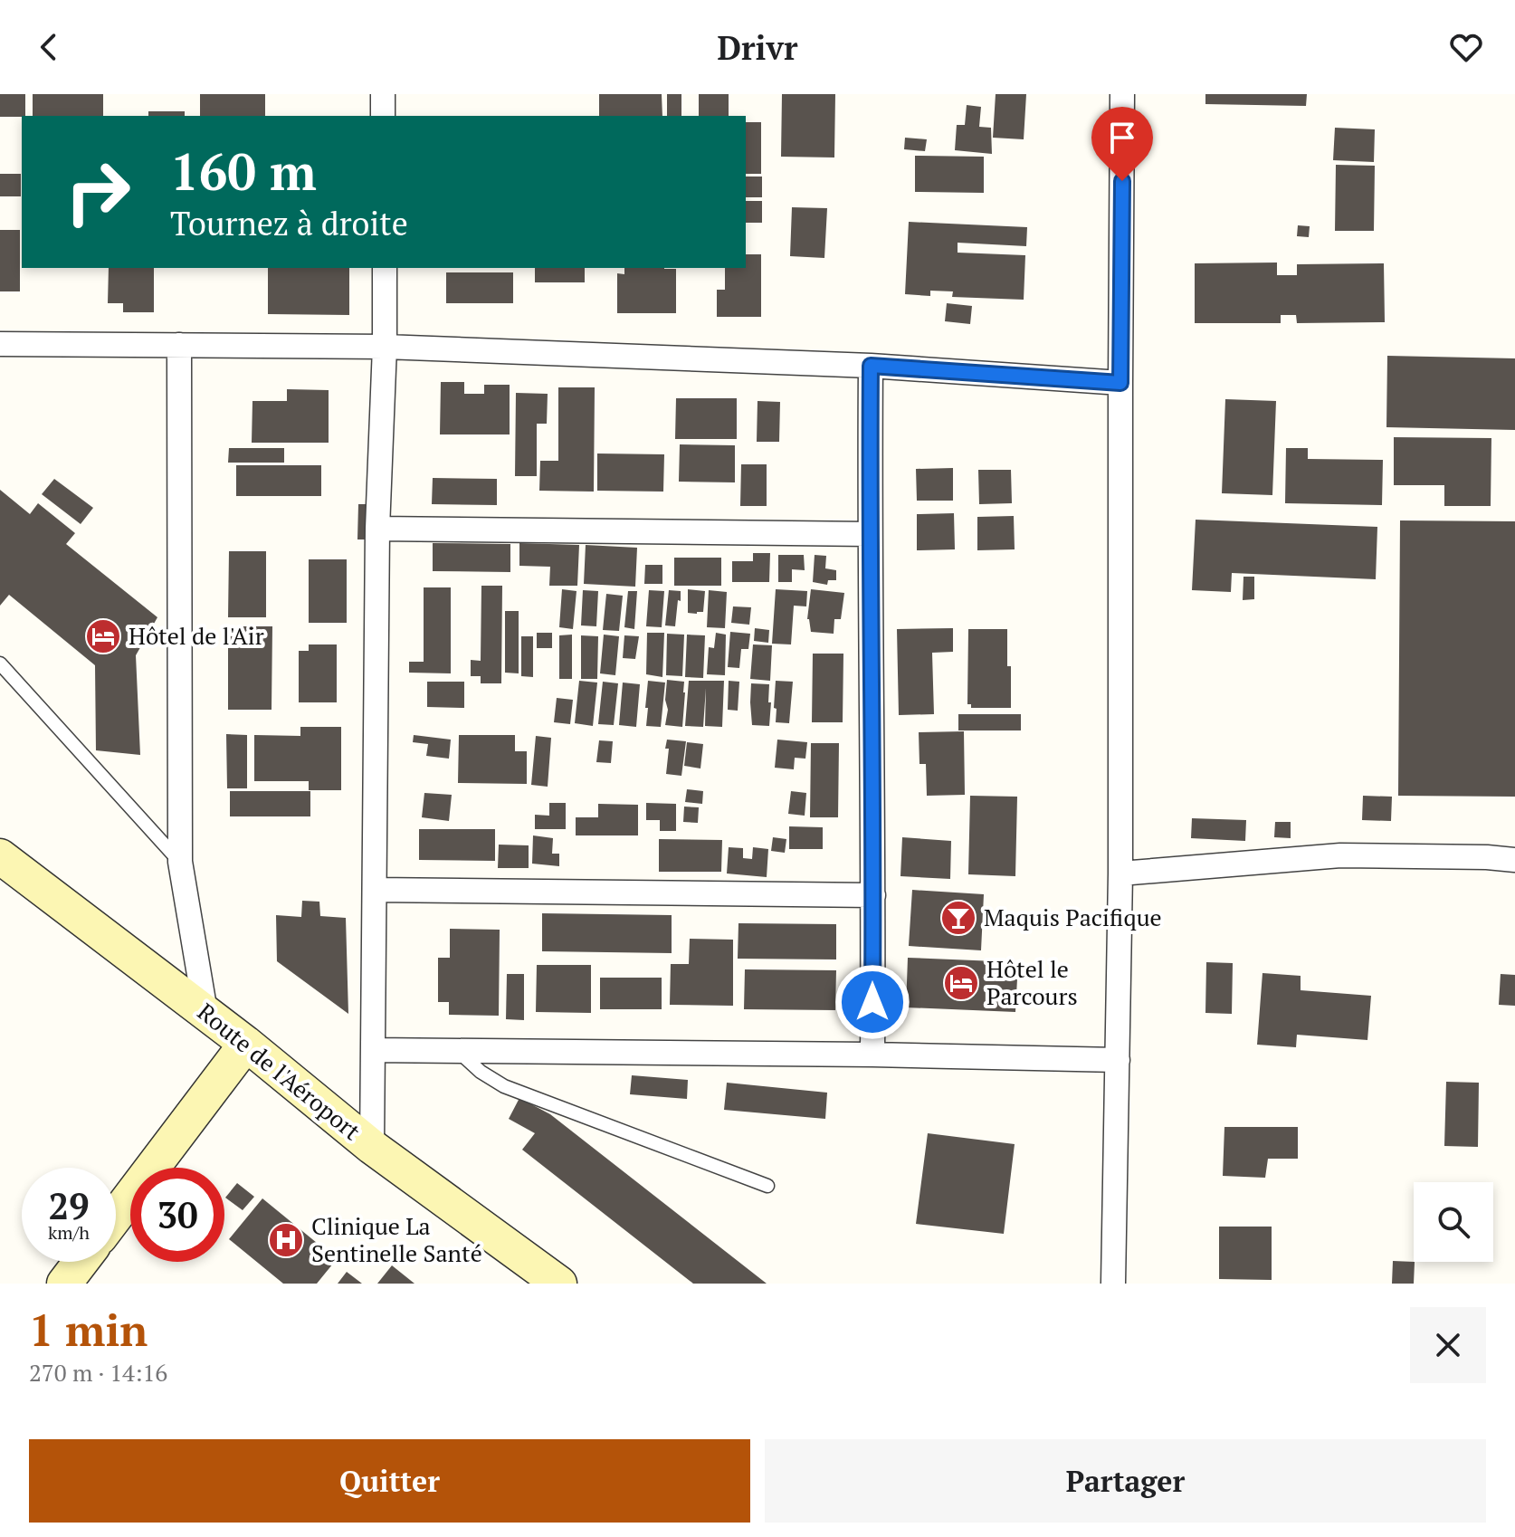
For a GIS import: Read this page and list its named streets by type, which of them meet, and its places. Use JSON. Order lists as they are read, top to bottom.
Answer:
{
  "streets": {
    "main road": ["Route de l'Aéroport"]
  },
  "places": {
    "hotel": ["Hôtel de l'Air", "Hôtel le Parcours"],
    "bar": ["Maquis Pacifique"],
    "hospital": ["Clinique La Sentinelle Santé"]
  },
  "page": {
    "header": "Drivr",
    "turn": ["160 m", "Tournez à droite"],
    "speed": "29 km/h",
    "limit": "30",
    "heading": ["1 min", "270 m · 14:16"],
    "buttons": ["Quitter", "Partager"]
  }
}
